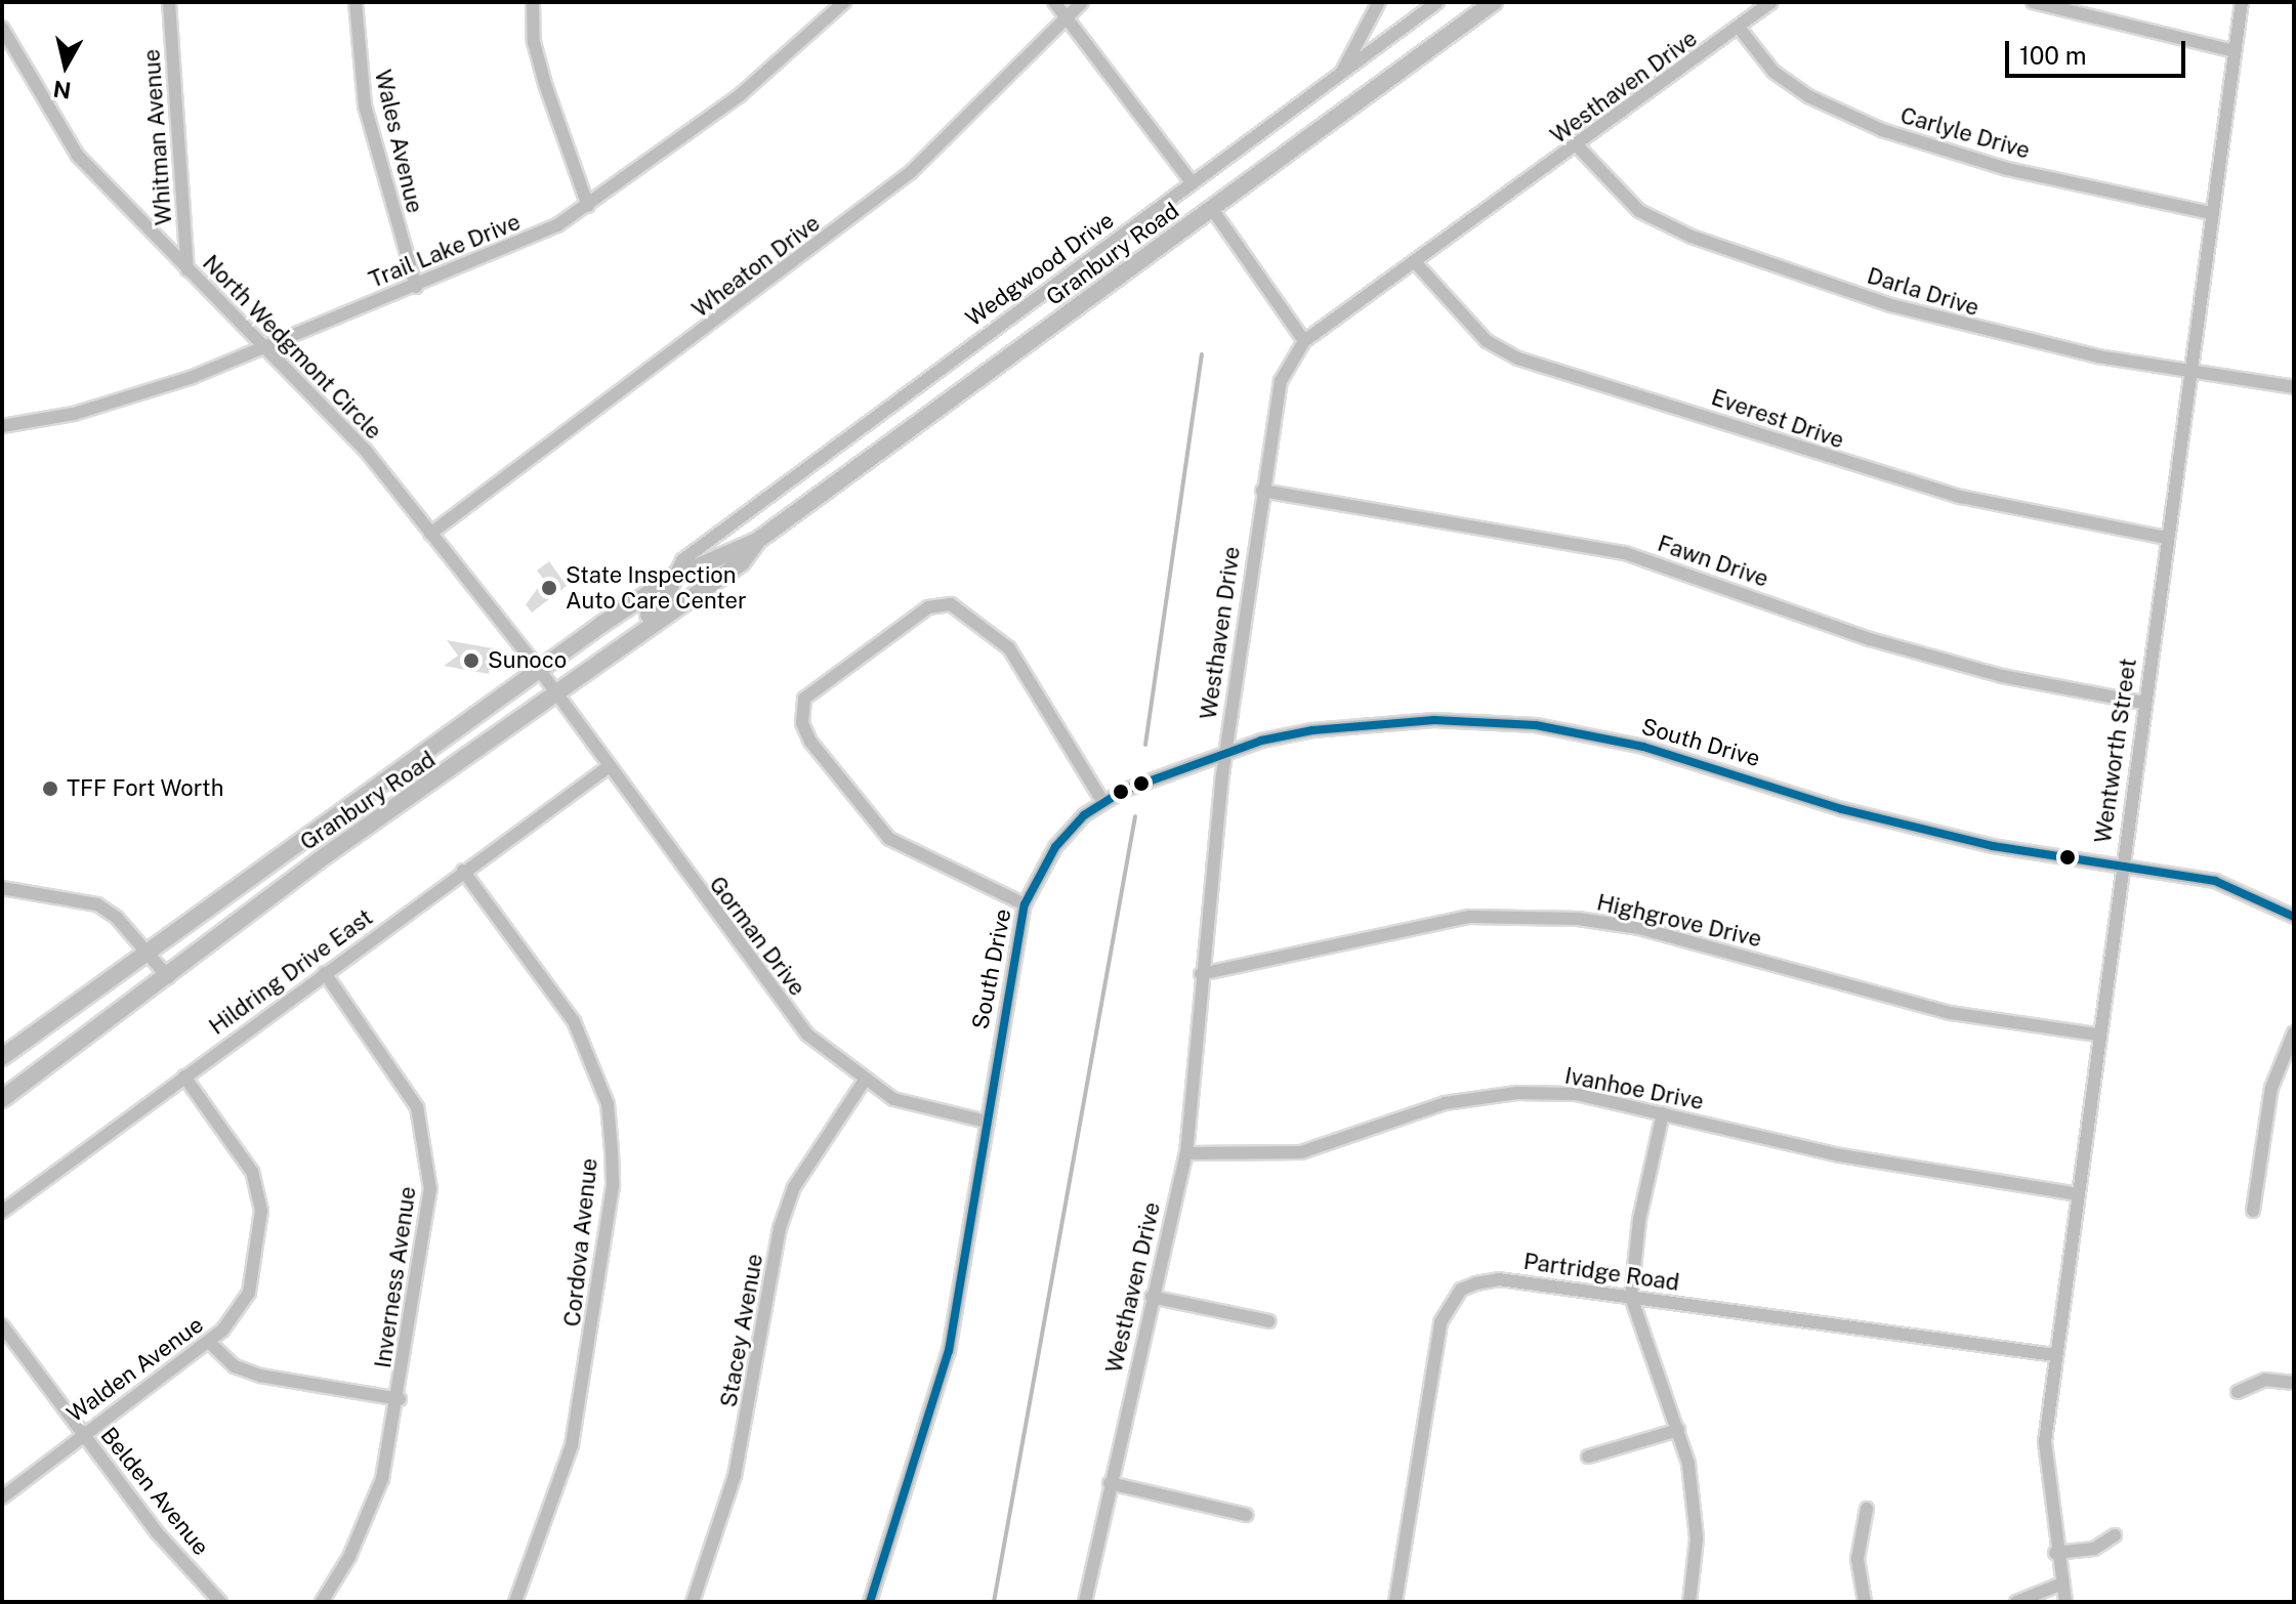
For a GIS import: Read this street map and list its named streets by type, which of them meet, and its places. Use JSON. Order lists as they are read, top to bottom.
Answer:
{
  "streets": {
    "main road": ["Granbury Road"],
    "street": [
      "Westhaven Drive",
      "Carlyle Drive",
      "Whitman Avenue",
      "Wales Avenue",
      "Trail Lake Drive",
      "Wheaton Drive",
      "Wedgwood Drive",
      "Darla Drive",
      "North Wedgmont Circle",
      "Everest Drive",
      "Fawn Drive",
      "South Drive",
      "Wentworth Street",
      "Highgrove Drive",
      "Gorman Drive",
      "Hildring Drive East",
      "Ivanhoe Drive",
      "Cordova Avenue",
      "Partridge Road",
      "Inverness Avenue",
      "Stacey Avenue",
      "Walden Avenue",
      "Belden Avenue"
    ]
  },
  "crossings": [
    ["Westhaven Drive", "Carlyle Drive"],
    ["Westhaven Drive", "Darla Drive"],
    ["Westhaven Drive", "Everest Drive"],
    ["Westhaven Drive", "Fawn Drive"],
    ["Westhaven Drive", "South Drive"],
    ["Westhaven Drive", "Highgrove Drive"],
    ["Westhaven Drive", "Ivanhoe Drive"],
    ["Carlyle Drive", "Wentworth Street"],
    ["Whitman Avenue", "North Wedgmont Circle"],
    ["Wales Avenue", "Trail Lake Drive"],
    ["Trail Lake Drive", "North Wedgmont Circle"],
    ["Granbury Road", "Wedgwood Drive"],
    ["Granbury Road", "North Wedgmont Circle"],
    ["Granbury Road", "Gorman Drive"],
    ["Wheaton Drive", "North Wedgmont Circle"],
    ["Darla Drive", "Wentworth Street"],
    ["North Wedgmont Circle", "Gorman Drive"],
    ["Everest Drive", "Wentworth Street"],
    ["Fawn Drive", "Wentworth Street"],
    ["South Drive", "Wentworth Street"],
    ["South Drive", "Gorman Drive"],
    ["Wentworth Street", "Highgrove Drive"],
    ["Wentworth Street", "Ivanhoe Drive"],
    ["Wentworth Street", "Partridge Road"],
    ["Gorman Drive", "Hildring Drive East"],
    ["Gorman Drive", "Stacey Avenue"],
    ["Hildring Drive East", "Cordova Avenue"],
    ["Hildring Drive East", "Inverness Avenue"],
    ["Hildring Drive East", "Walden Avenue"],
    ["Walden Avenue", "Belden Avenue"]
  ],
  "places": ["State Inspection Auto Care Center", "Sunoco", "TFF Fort Worth"],
  "scale_bar": "100 m",
  "north": "bottom"
}
